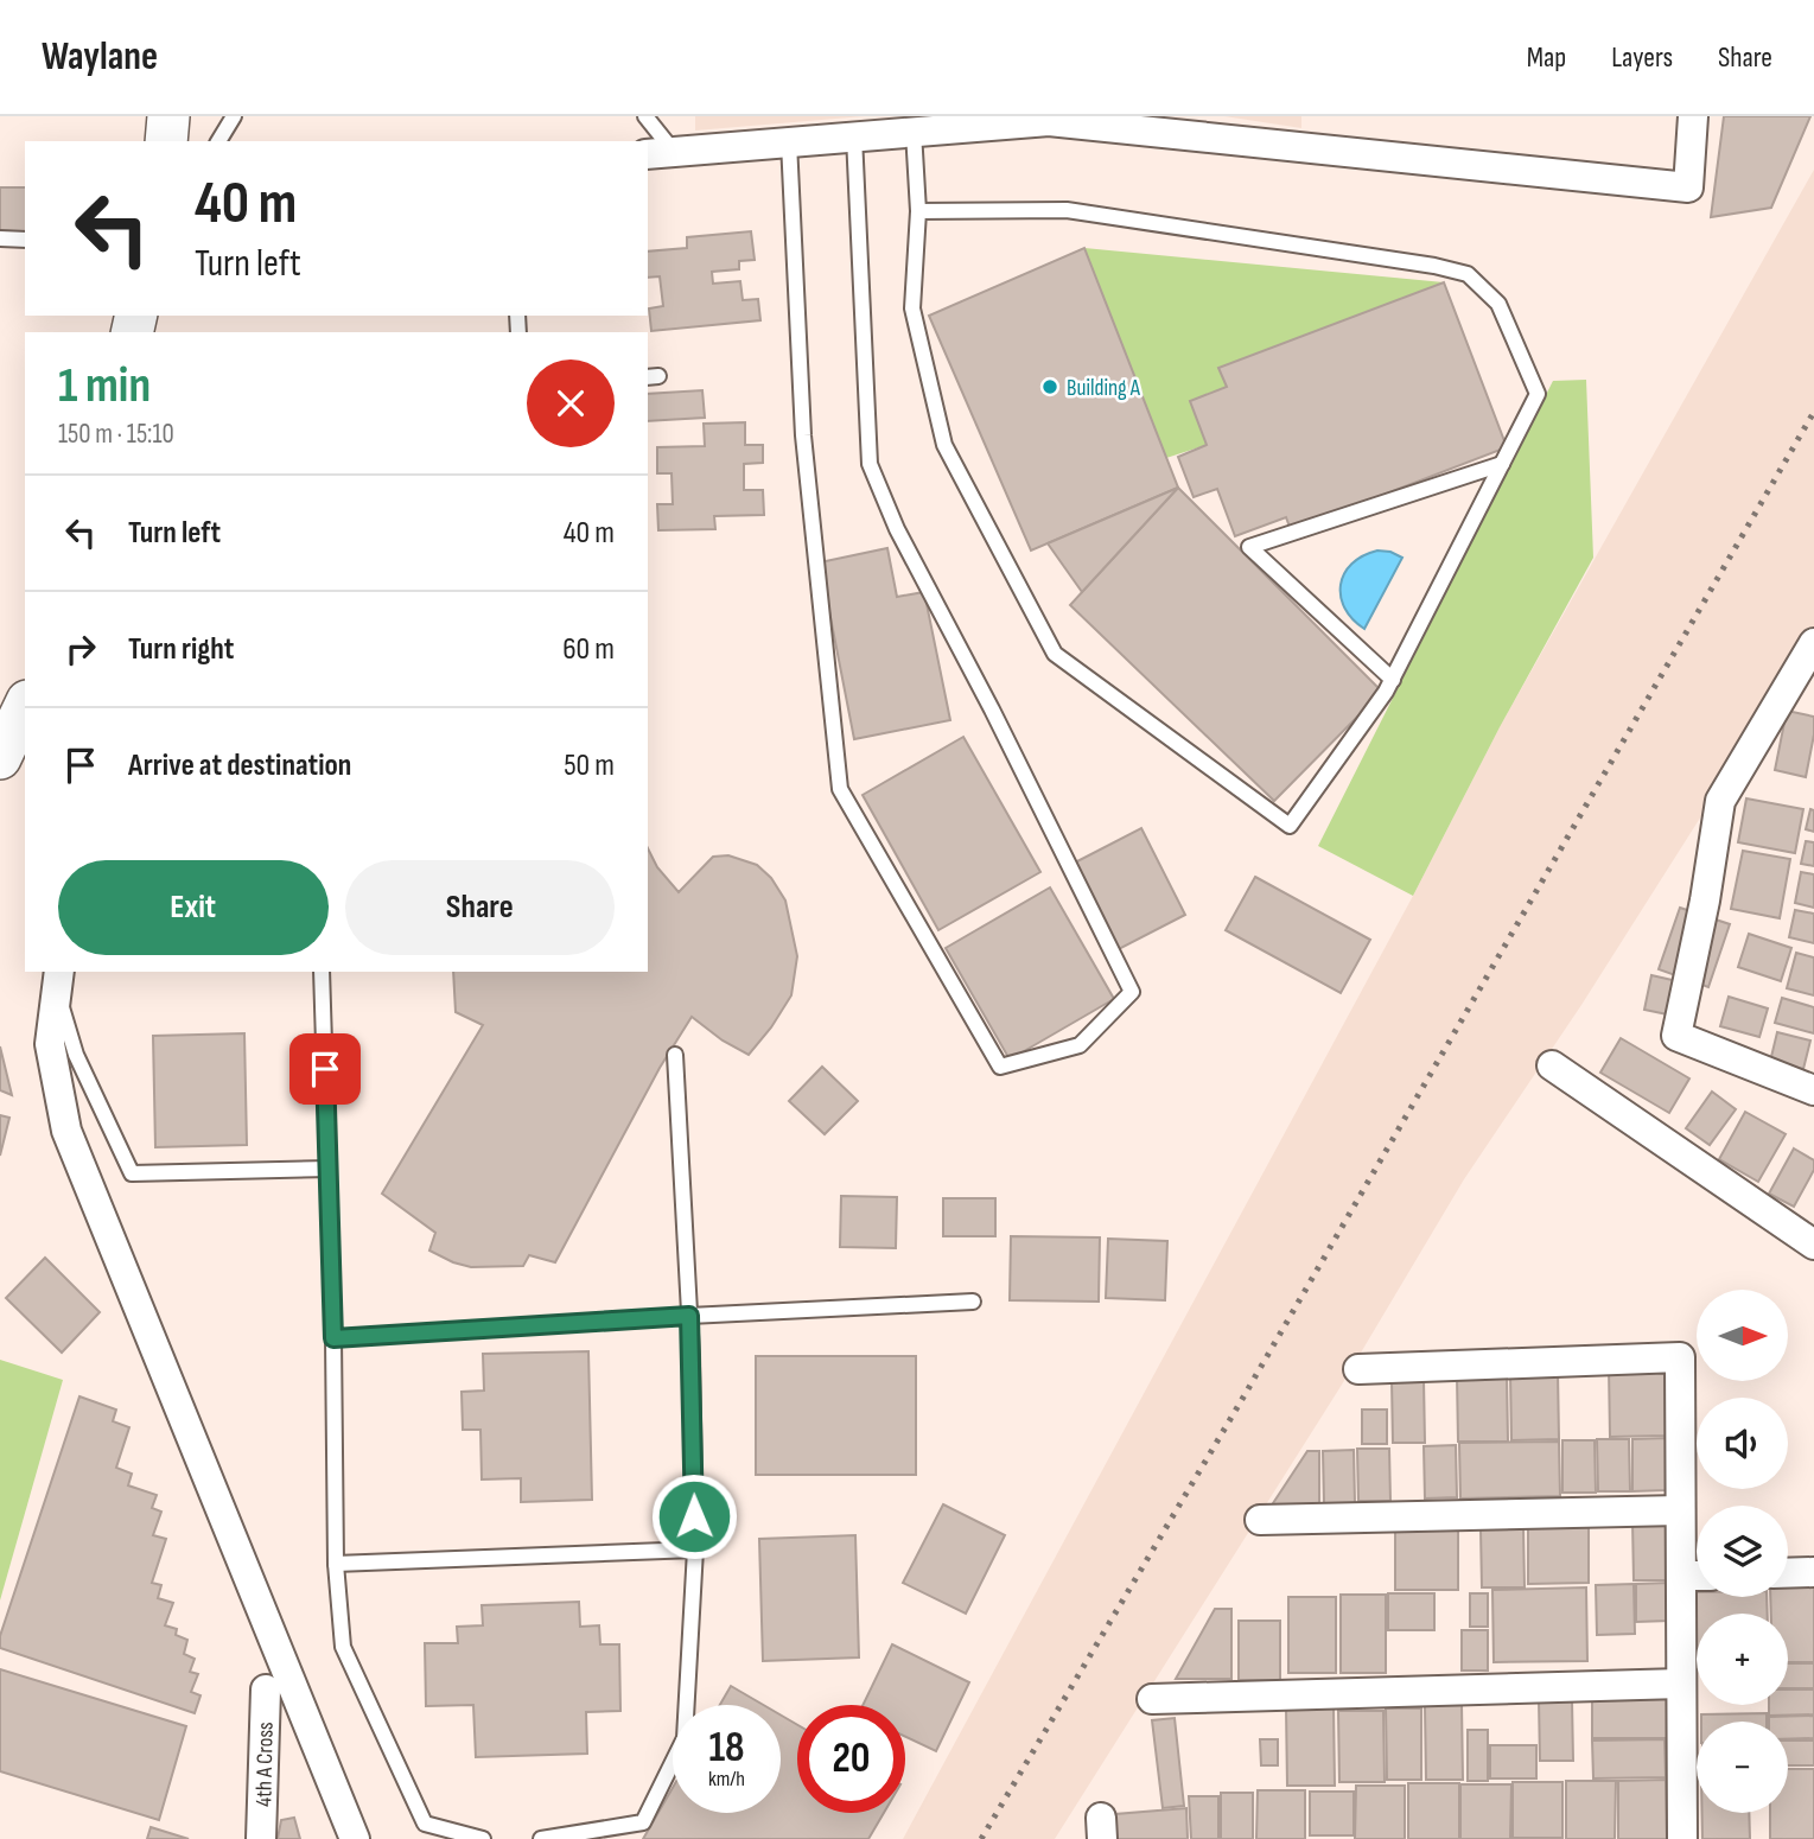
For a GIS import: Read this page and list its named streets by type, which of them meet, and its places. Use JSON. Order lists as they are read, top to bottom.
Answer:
{
  "streets": {
    "street": ["4th A Cross"]
  },
  "places": ["Building A"],
  "north": "right",
  "page": {
    "header": "Waylane",
    "nav": ["Map", "Layers", "Share"],
    "turn": ["40 m", "Turn left"],
    "heading": ["1 min", "150 m · 15:10"],
    "list": [
      {
        "name": "Turn left",
        "value": "40 m"
      },
      {
        "name": "Turn right",
        "value": "60 m"
      },
      {
        "name": "Arrive at destination",
        "value": "50 m"
      }
    ],
    "buttons": ["Exit", "Share"],
    "map_buttons": ["+", "−"],
    "speed": "18 km/h",
    "limit": "20"
  }
}
